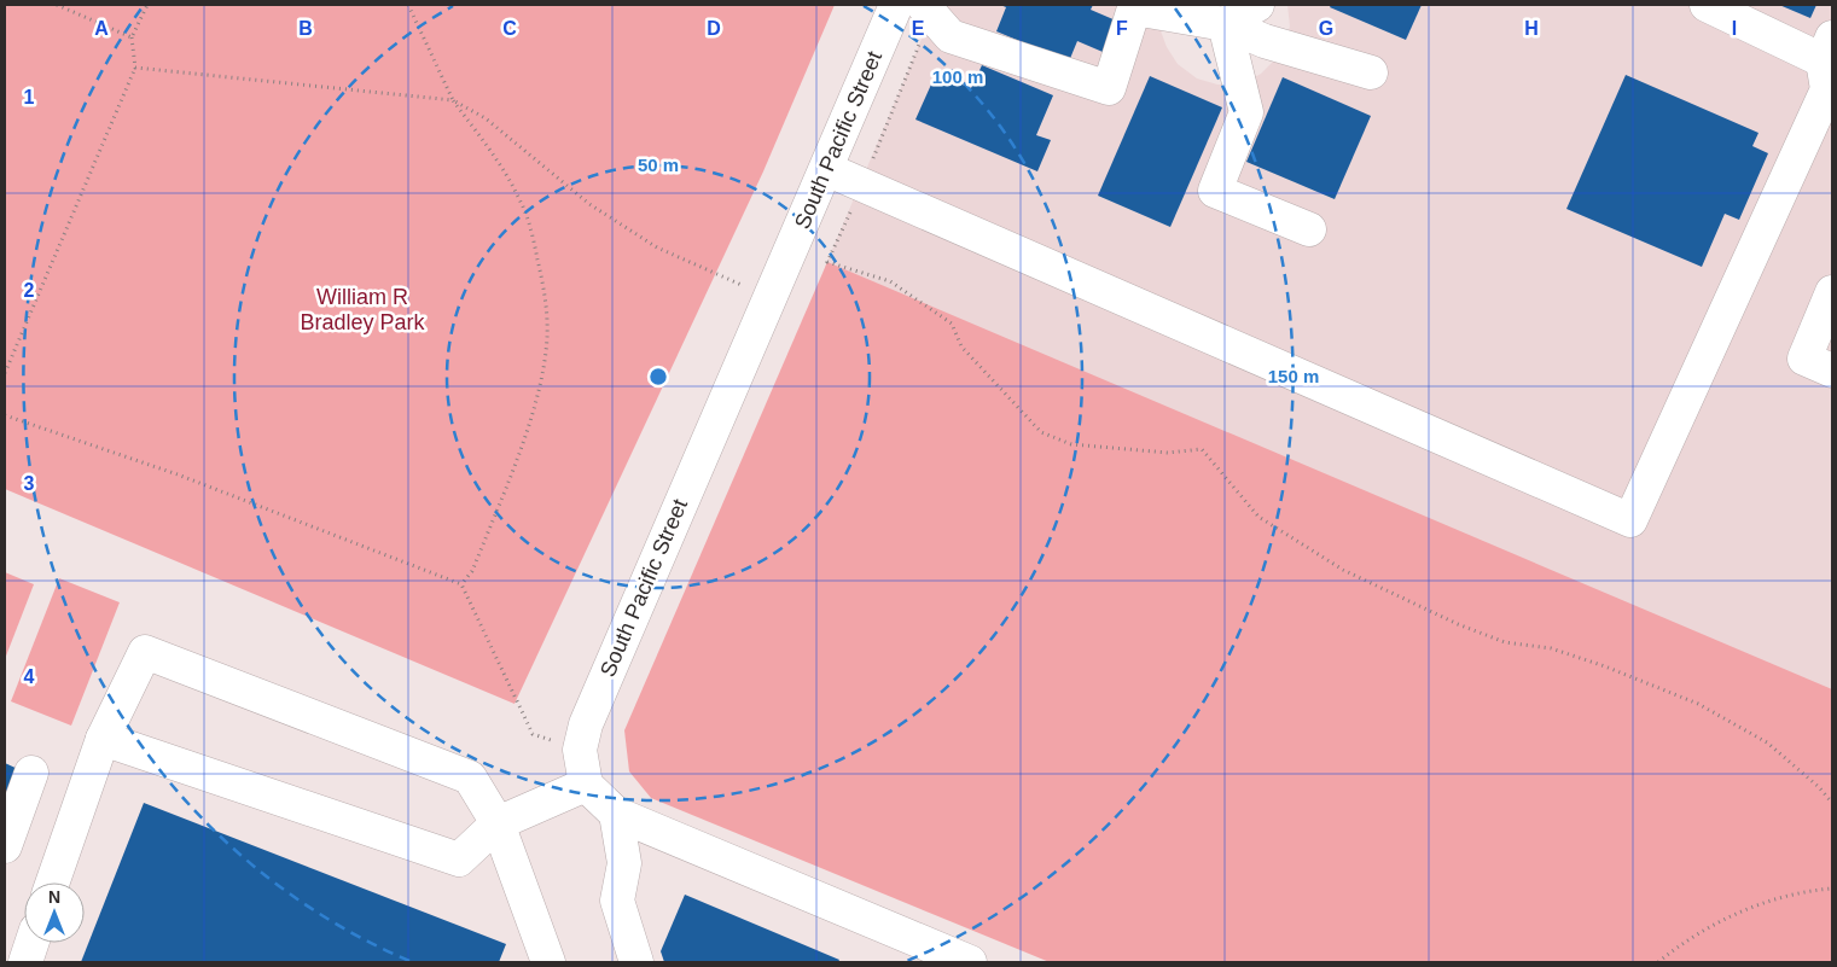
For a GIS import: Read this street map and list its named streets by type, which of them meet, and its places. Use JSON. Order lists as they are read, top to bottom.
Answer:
{
  "streets": {
    "street": ["South Pacific Street"]
  },
  "parks": ["William R Bradley Park"],
  "north": "top",
  "grid": {
    "columns": [
      "A",
      "B",
      "C",
      "D",
      "E",
      "F",
      "G",
      "H",
      "I"
    ],
    "rows": [
      "1",
      "2",
      "3",
      "4"
    ]
  },
  "rings": ["100 m", "50 m", "150 m"]
}
